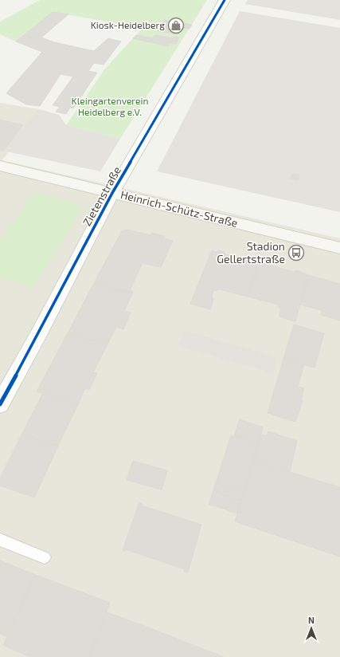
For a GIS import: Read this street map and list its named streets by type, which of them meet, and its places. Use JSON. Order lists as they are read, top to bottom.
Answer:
{
  "streets": {
    "main road": ["Heinrich-Schütz-Straße"],
    "street": ["Zietenstraße"]
  },
  "crossings": [
    ["Zietenstraße", "Heinrich-Schütz-Straße"]
  ],
  "parks": ["Kleingartenverein Heidelberg e.V."],
  "places": {
    "shop": ["Kiosk-Heidelberg"],
    "bus stop": ["Stadion Gellertstraße"]
  },
  "north": "top"
}
